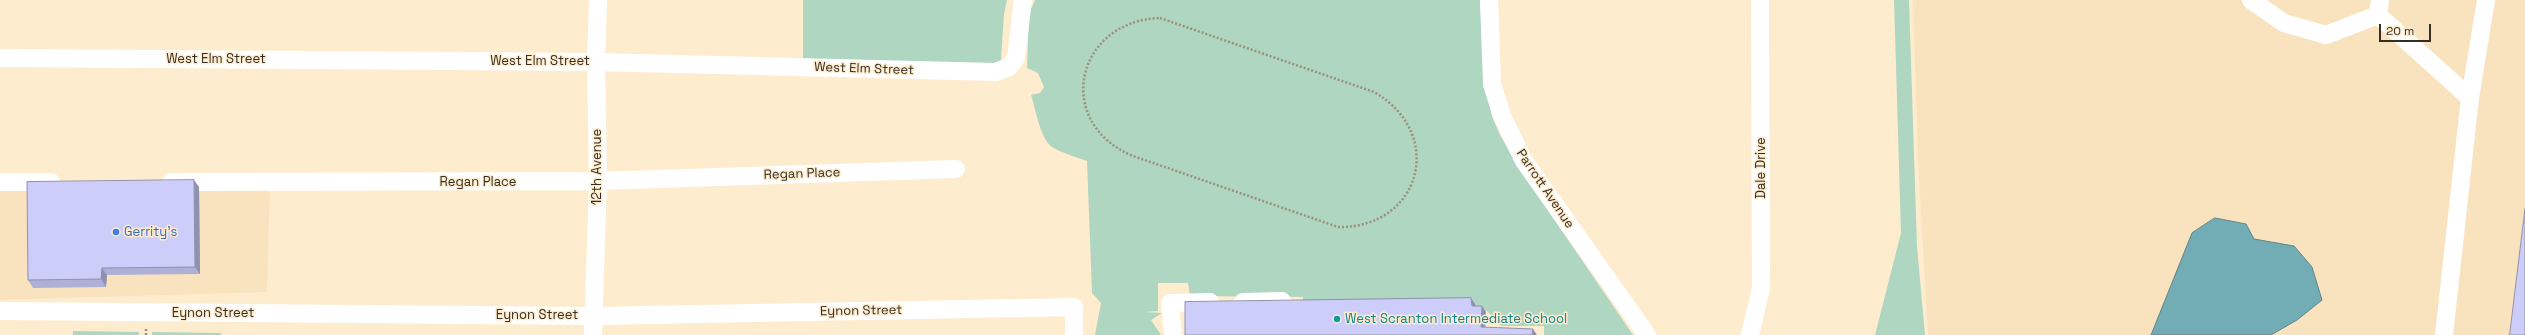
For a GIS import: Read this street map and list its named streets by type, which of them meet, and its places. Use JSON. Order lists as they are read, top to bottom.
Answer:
{
  "streets": {
    "street": [
      "West Elm Street",
      "12th Avenue",
      "Dale Drive",
      "Regan Place",
      "Parrott Avenue",
      "Eynon Street"
    ]
  },
  "crossings": [
    ["West Elm Street", "12th Avenue"],
    ["12th Avenue", "Regan Place"],
    ["12th Avenue", "Eynon Street"]
  ],
  "places": ["Gerrity's", "West Scranton Intermediate School"],
  "scale_bar": "20 m"
}
